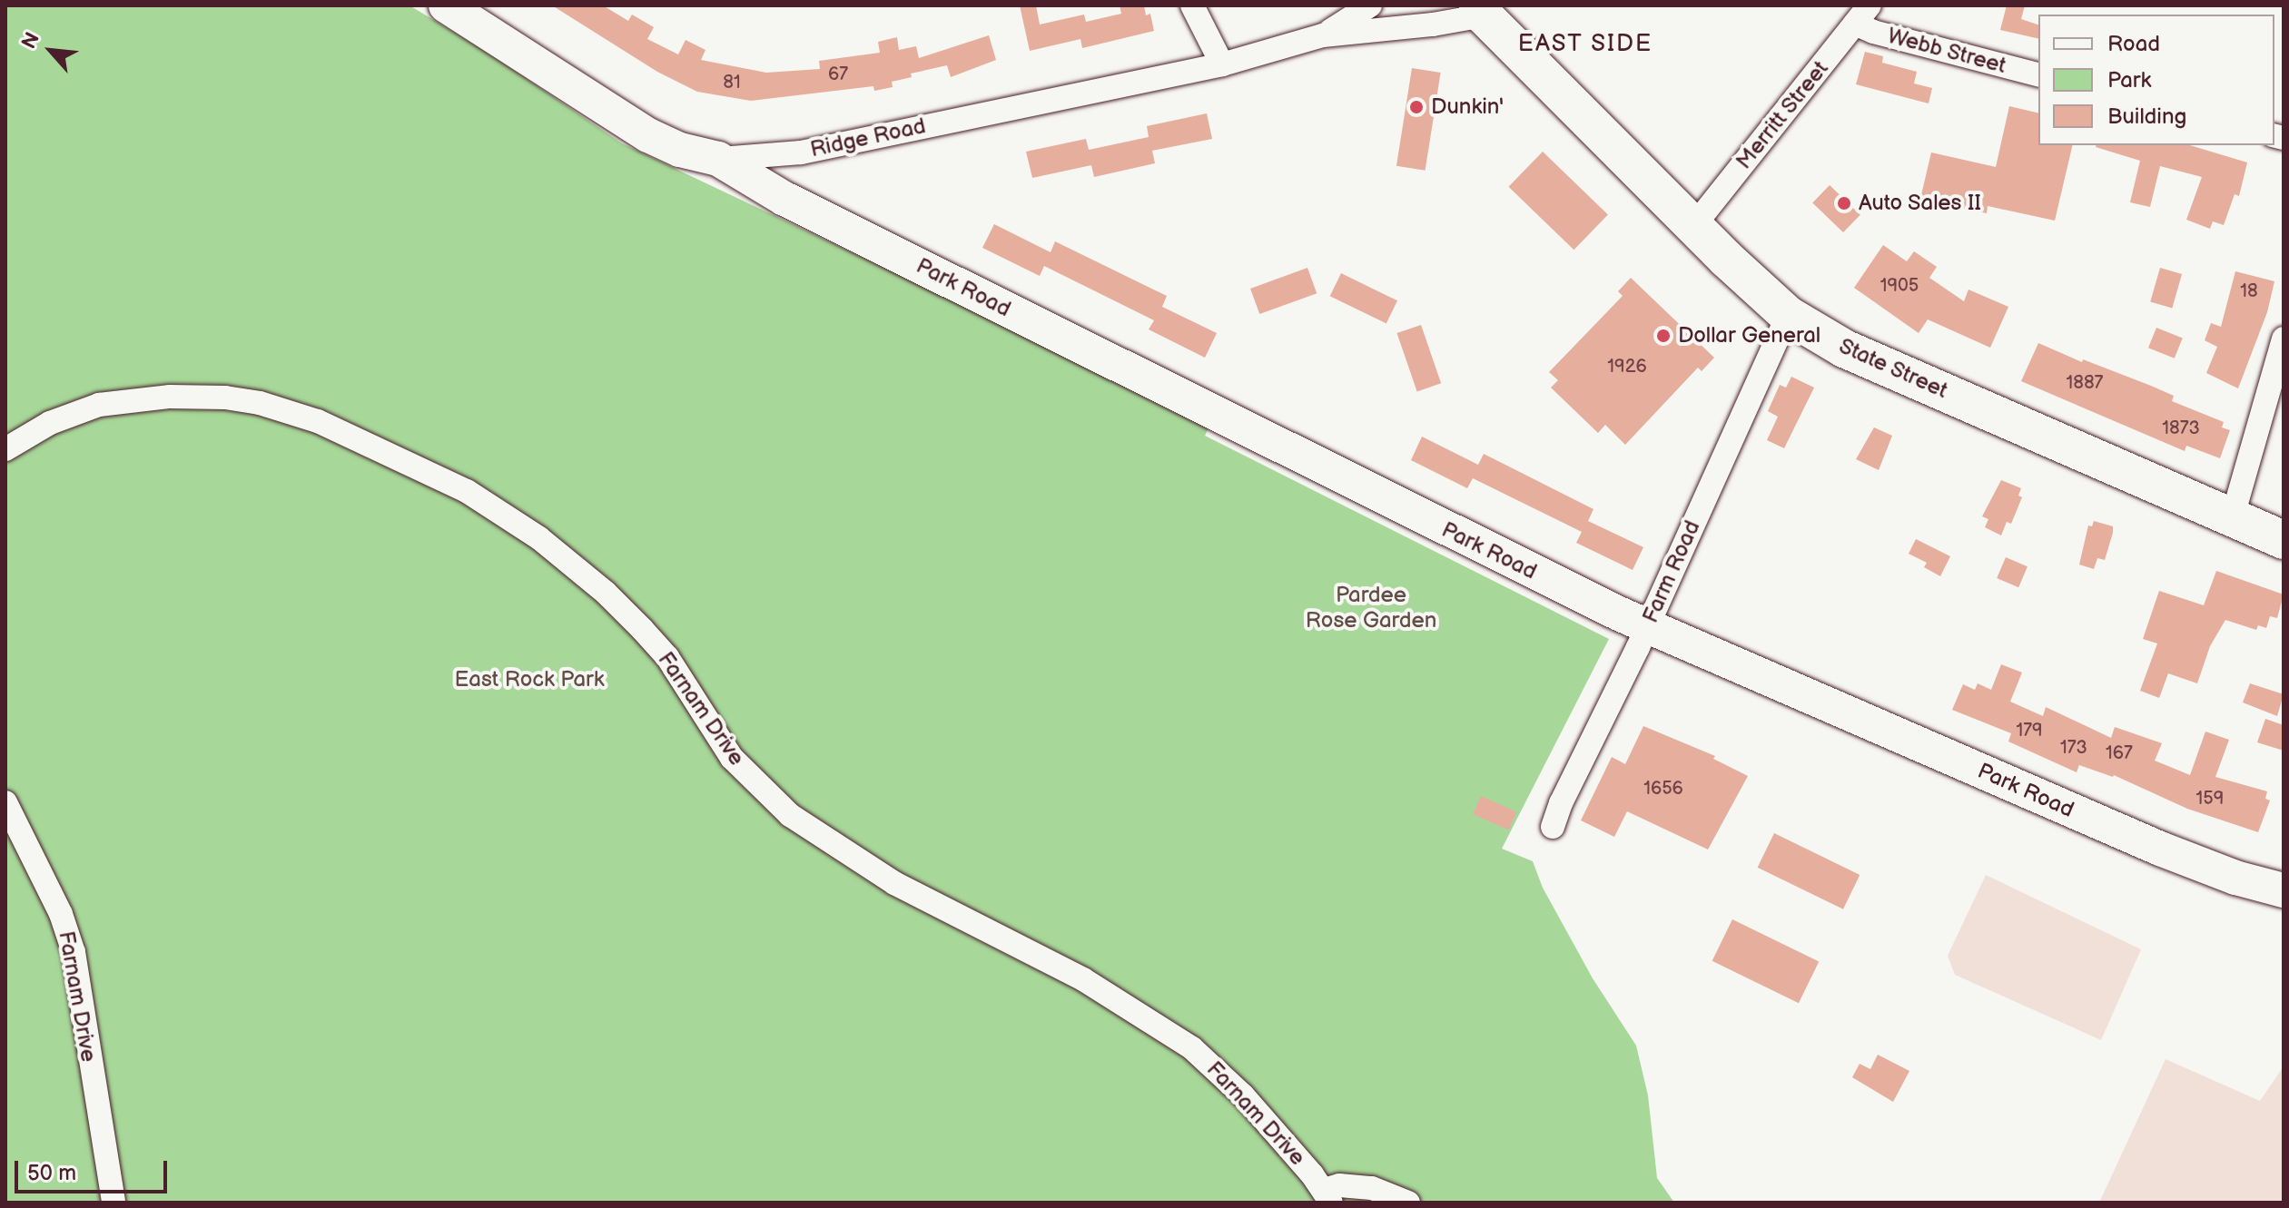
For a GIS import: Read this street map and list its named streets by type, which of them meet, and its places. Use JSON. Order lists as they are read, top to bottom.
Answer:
{
  "streets": {
    "main road": ["Ridge Road", "Park Road", "State Street"],
    "street": [
      "Webb Street",
      "Merritt Street",
      "Farm Road",
      "Farnam Drive"
    ]
  },
  "crossings": [
    ["Webb Street", "Merritt Street"],
    ["Merritt Street", "State Street"],
    ["Ridge Road", "Park Road"],
    ["Ridge Road", "State Street"],
    ["Park Road", "Farm Road"],
    ["State Street", "Farm Road"]
  ],
  "districts": ["EAST SIDE"],
  "parks": ["Pardee Rose Garden", "East Rock Park"],
  "places": ["Dunkin'", "Auto Sales II", "Dollar General"],
  "house_numbers": [
    "67",
    "81",
    "1905",
    "18",
    "1926",
    "1887",
    "1873",
    "179",
    "173",
    "167",
    "1656",
    "159"
  ],
  "legend": ["Road", "Park", "Building"],
  "scale_bar": "50 m",
  "north": "top left"
}
